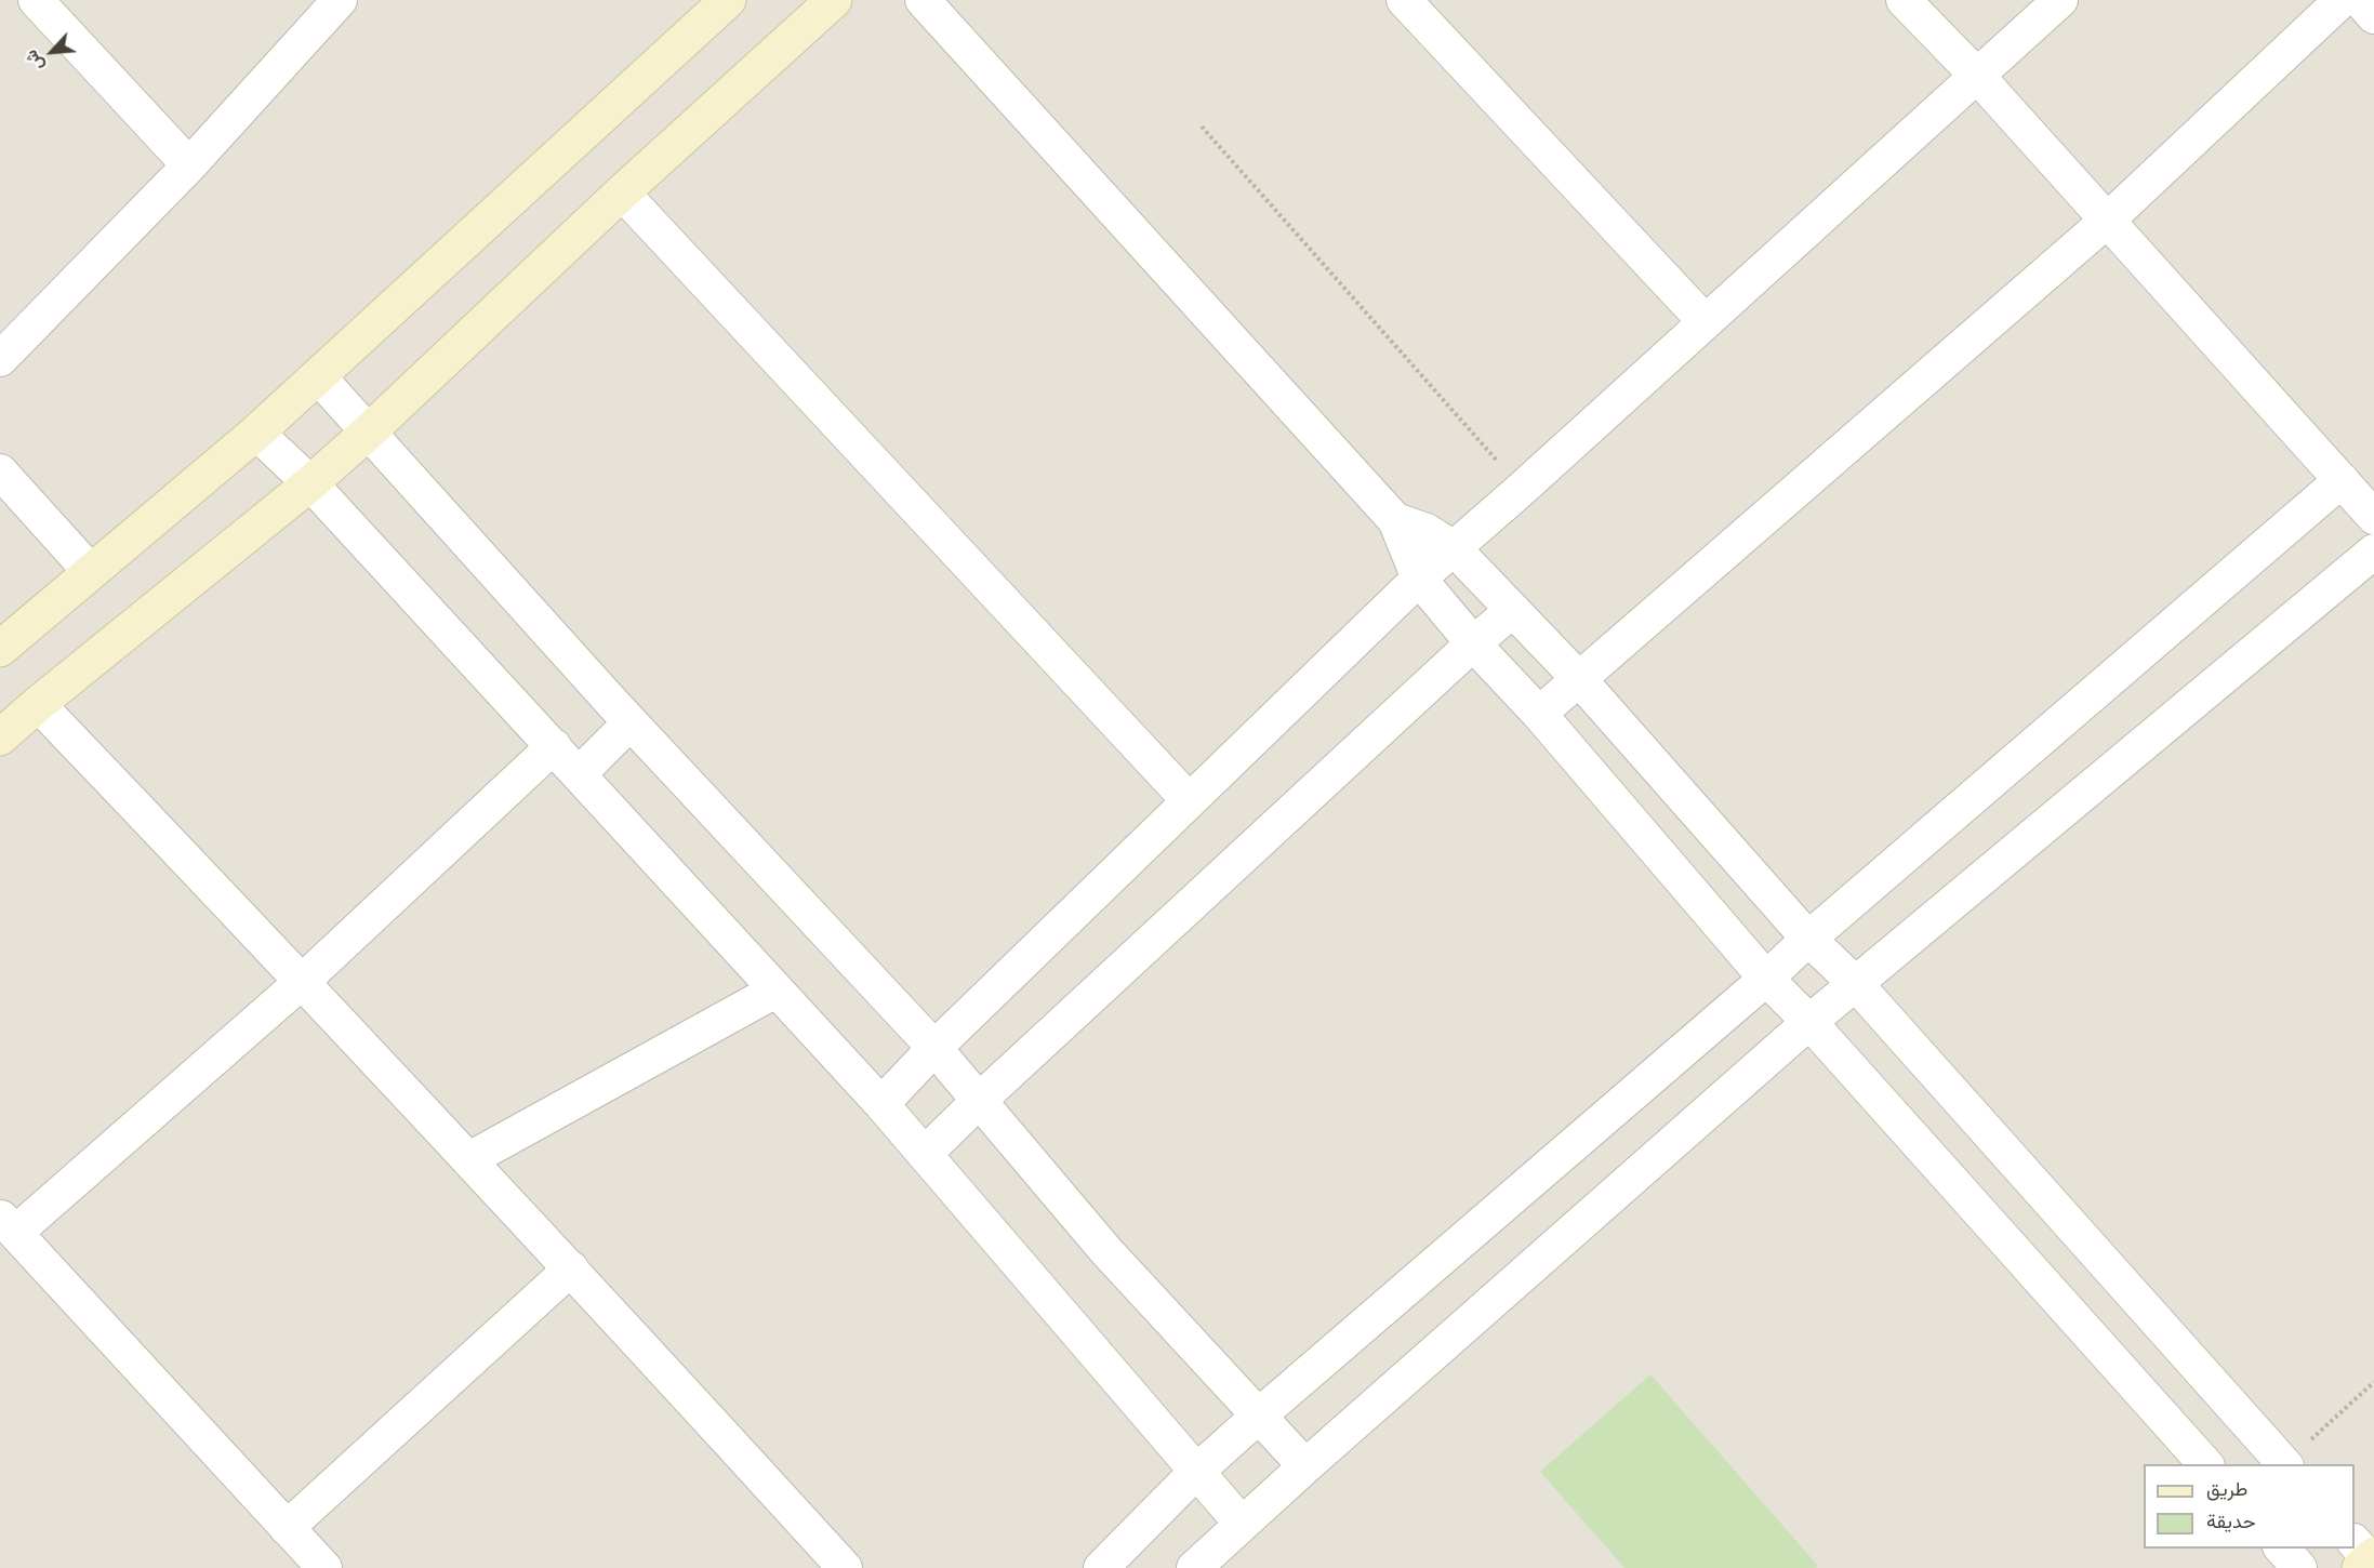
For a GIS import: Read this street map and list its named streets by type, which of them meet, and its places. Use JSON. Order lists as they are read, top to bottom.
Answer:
{
  "legend": ["طريق", "حديقة"],
  "north": "bottom left"
}
